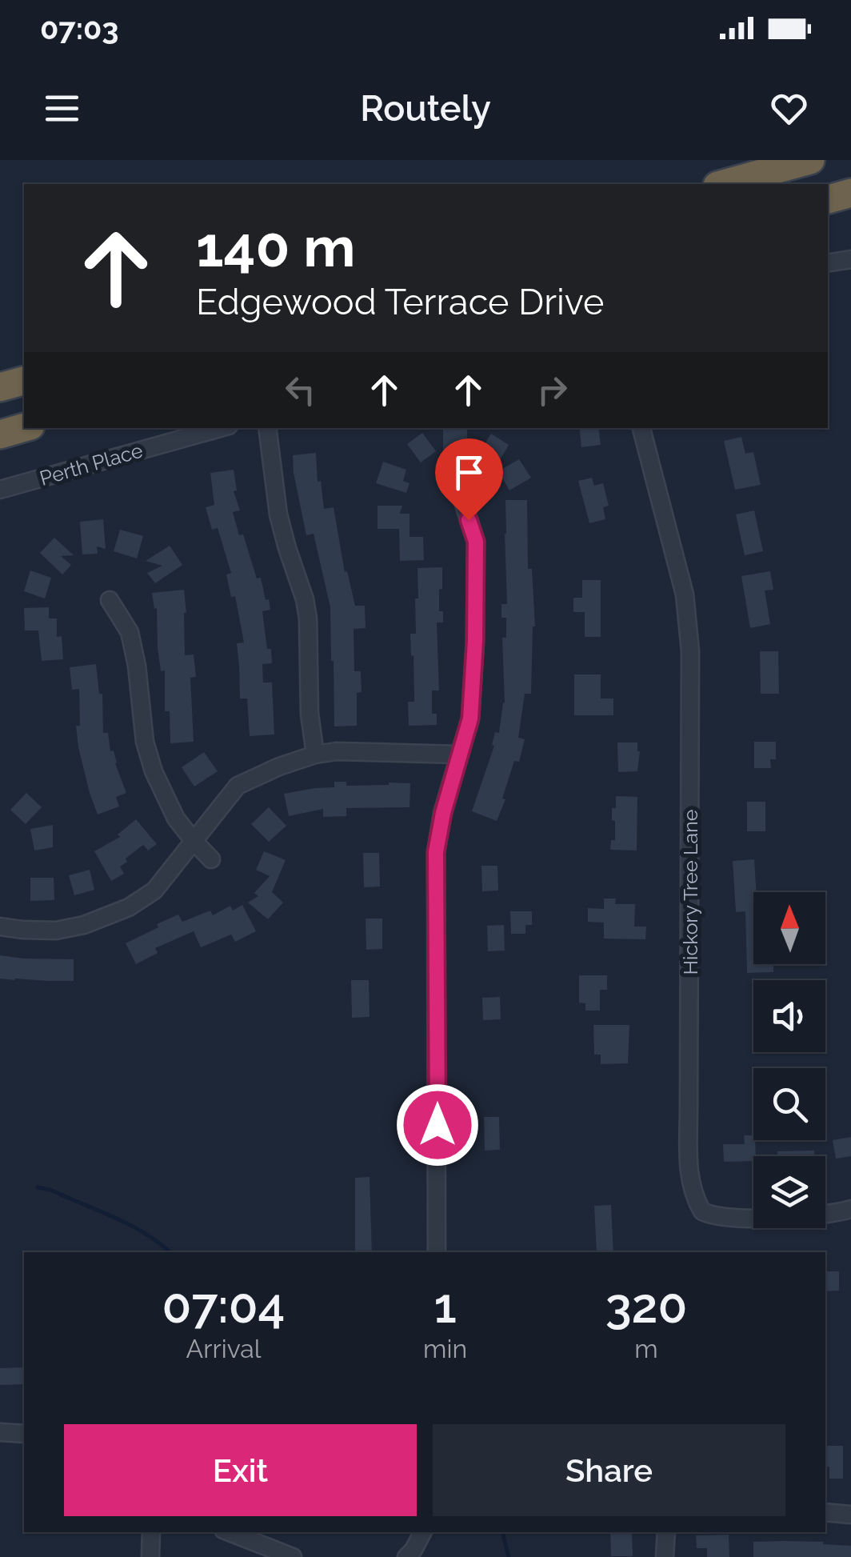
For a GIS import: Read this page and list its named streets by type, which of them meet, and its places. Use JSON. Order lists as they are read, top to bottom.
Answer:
{
  "streets": {
    "street": ["Perth Place", "Hickory Tree Lane"]
  },
  "north": "top",
  "page": {
    "status": "07:03",
    "header": "Routely",
    "turn": ["140 m", "Edgewood Terrace Drive"],
    "eta": [
      "07:04",
      "Arrival",
      "1",
      "min",
      "320",
      "m"
    ],
    "buttons": ["Exit", "Share"]
  }
}
